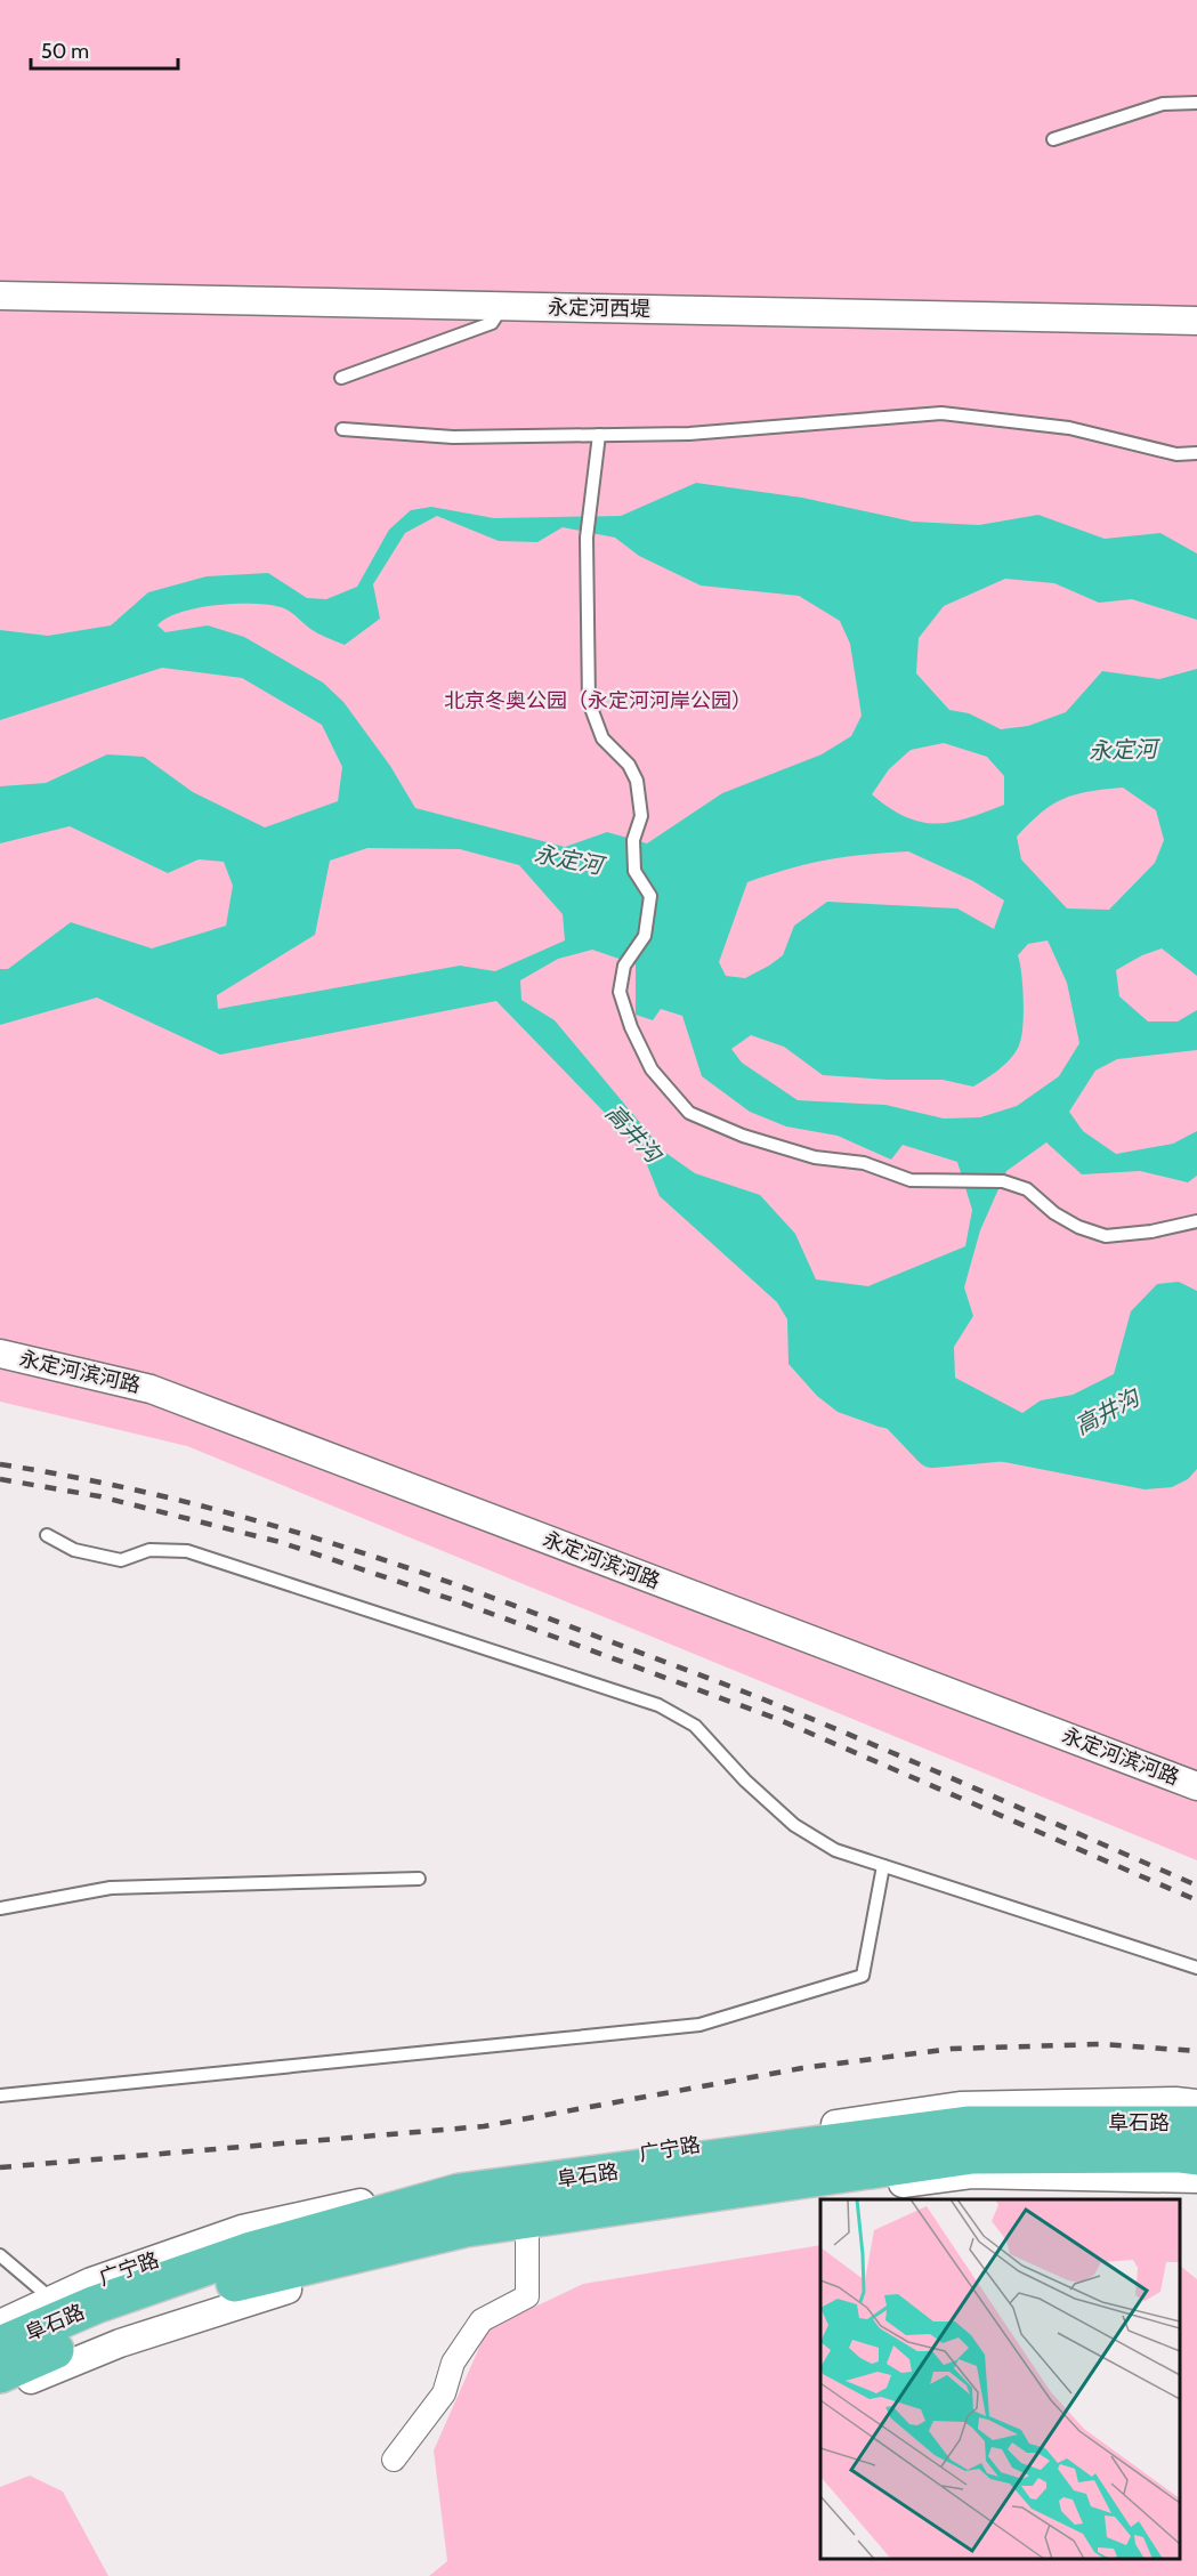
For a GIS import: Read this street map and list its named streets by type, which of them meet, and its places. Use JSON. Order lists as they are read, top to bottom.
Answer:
{
  "streets": {
    "highway": ["阜石路"],
    "street": ["永定河西堤", "永定河滨河路", "广宁路"]
  },
  "water": ["永定河", "高井沟"],
  "parks": ["北京冬奥公园（永定河河岸公园）"],
  "scale_bar": "50 m"
}
